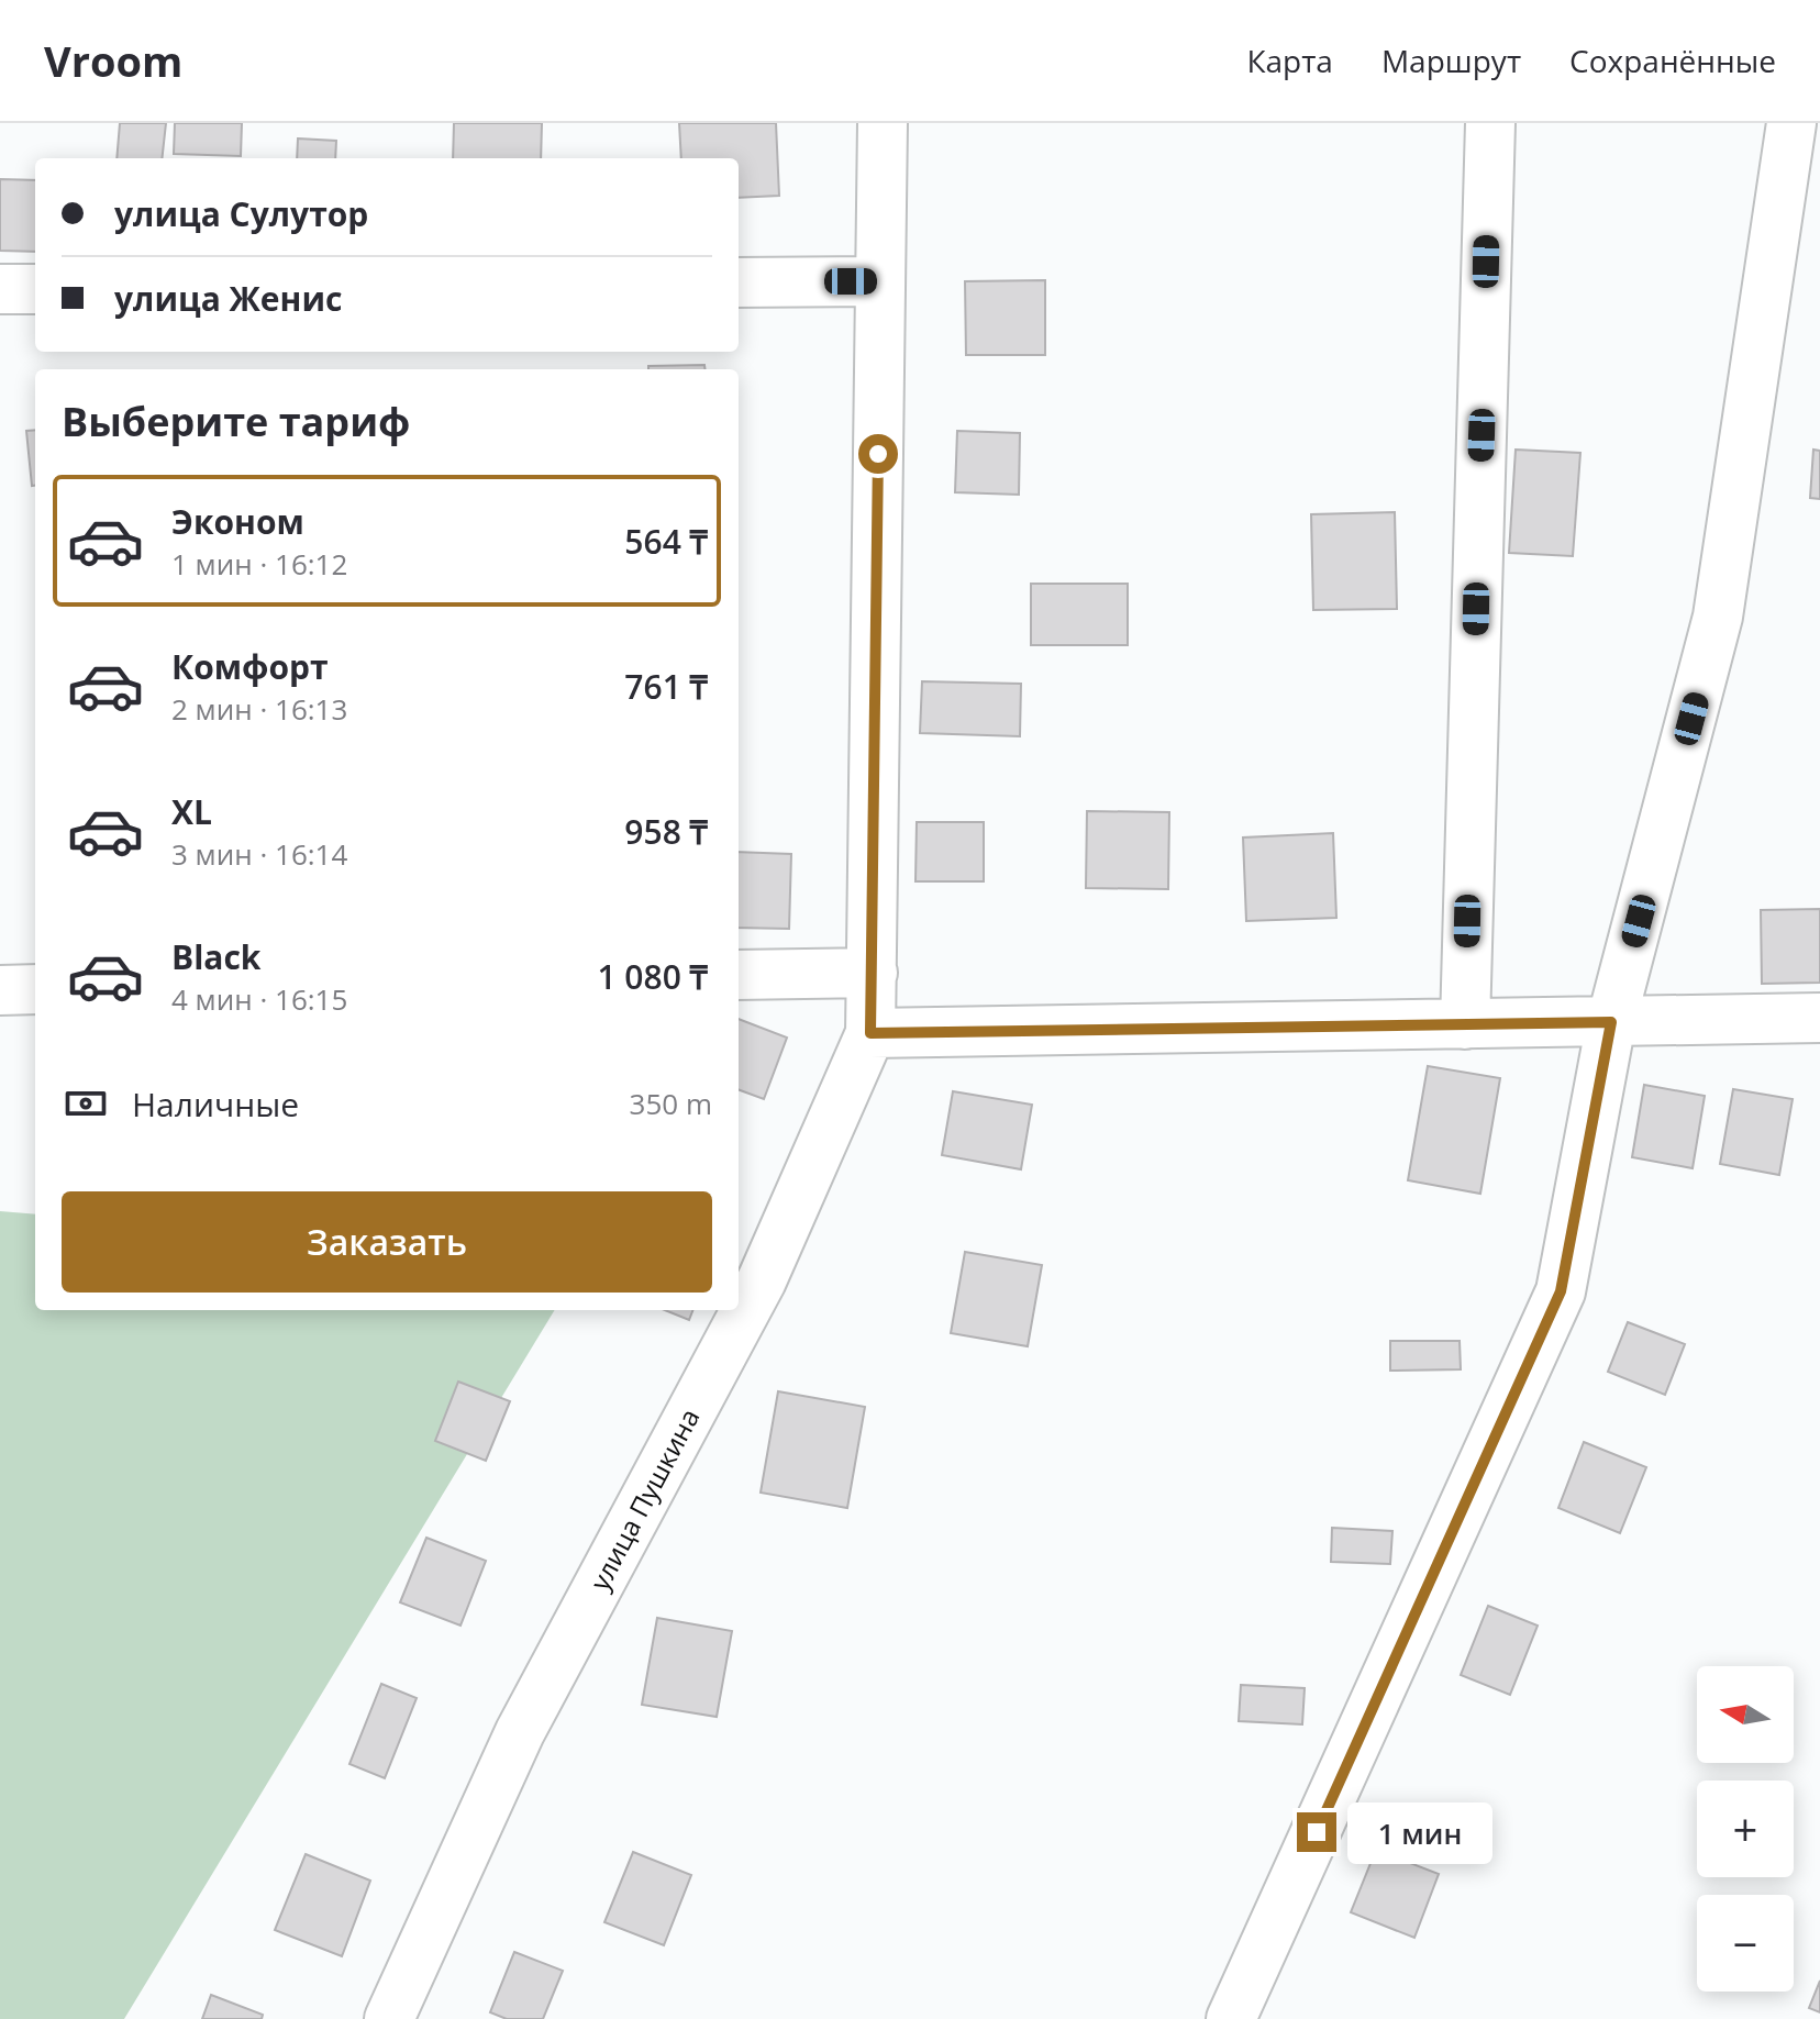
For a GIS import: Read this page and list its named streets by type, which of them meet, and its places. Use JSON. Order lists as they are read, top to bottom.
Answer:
{
  "streets": {
    "street": ["улица Пушкина"]
  },
  "north": "left",
  "page": {
    "header": "Vroom",
    "nav": ["Карта", "Маршрут", "Сохранённые"],
    "banner": ["улица Сулутор", "улица Женис"],
    "heading": "Выберите тариф",
    "list": [
      {
        "name": "Эконом",
        "note": "1 мин · 16:12",
        "value": "564 ₸"
      },
      {
        "name": "Комфорт",
        "note": "2 мин · 16:13",
        "value": "761 ₸"
      },
      {
        "name": "XL",
        "note": "3 мин · 16:14",
        "value": "958 ₸"
      },
      {
        "name": "Black",
        "note": "4 мин · 16:15",
        "value": "1 080 ₸"
      }
    ],
    "pay": ["Наличные", "350 m"],
    "buttons": "Заказать",
    "map_buttons": ["+", "−"],
    "bubble": "1 мин"
  }
}
